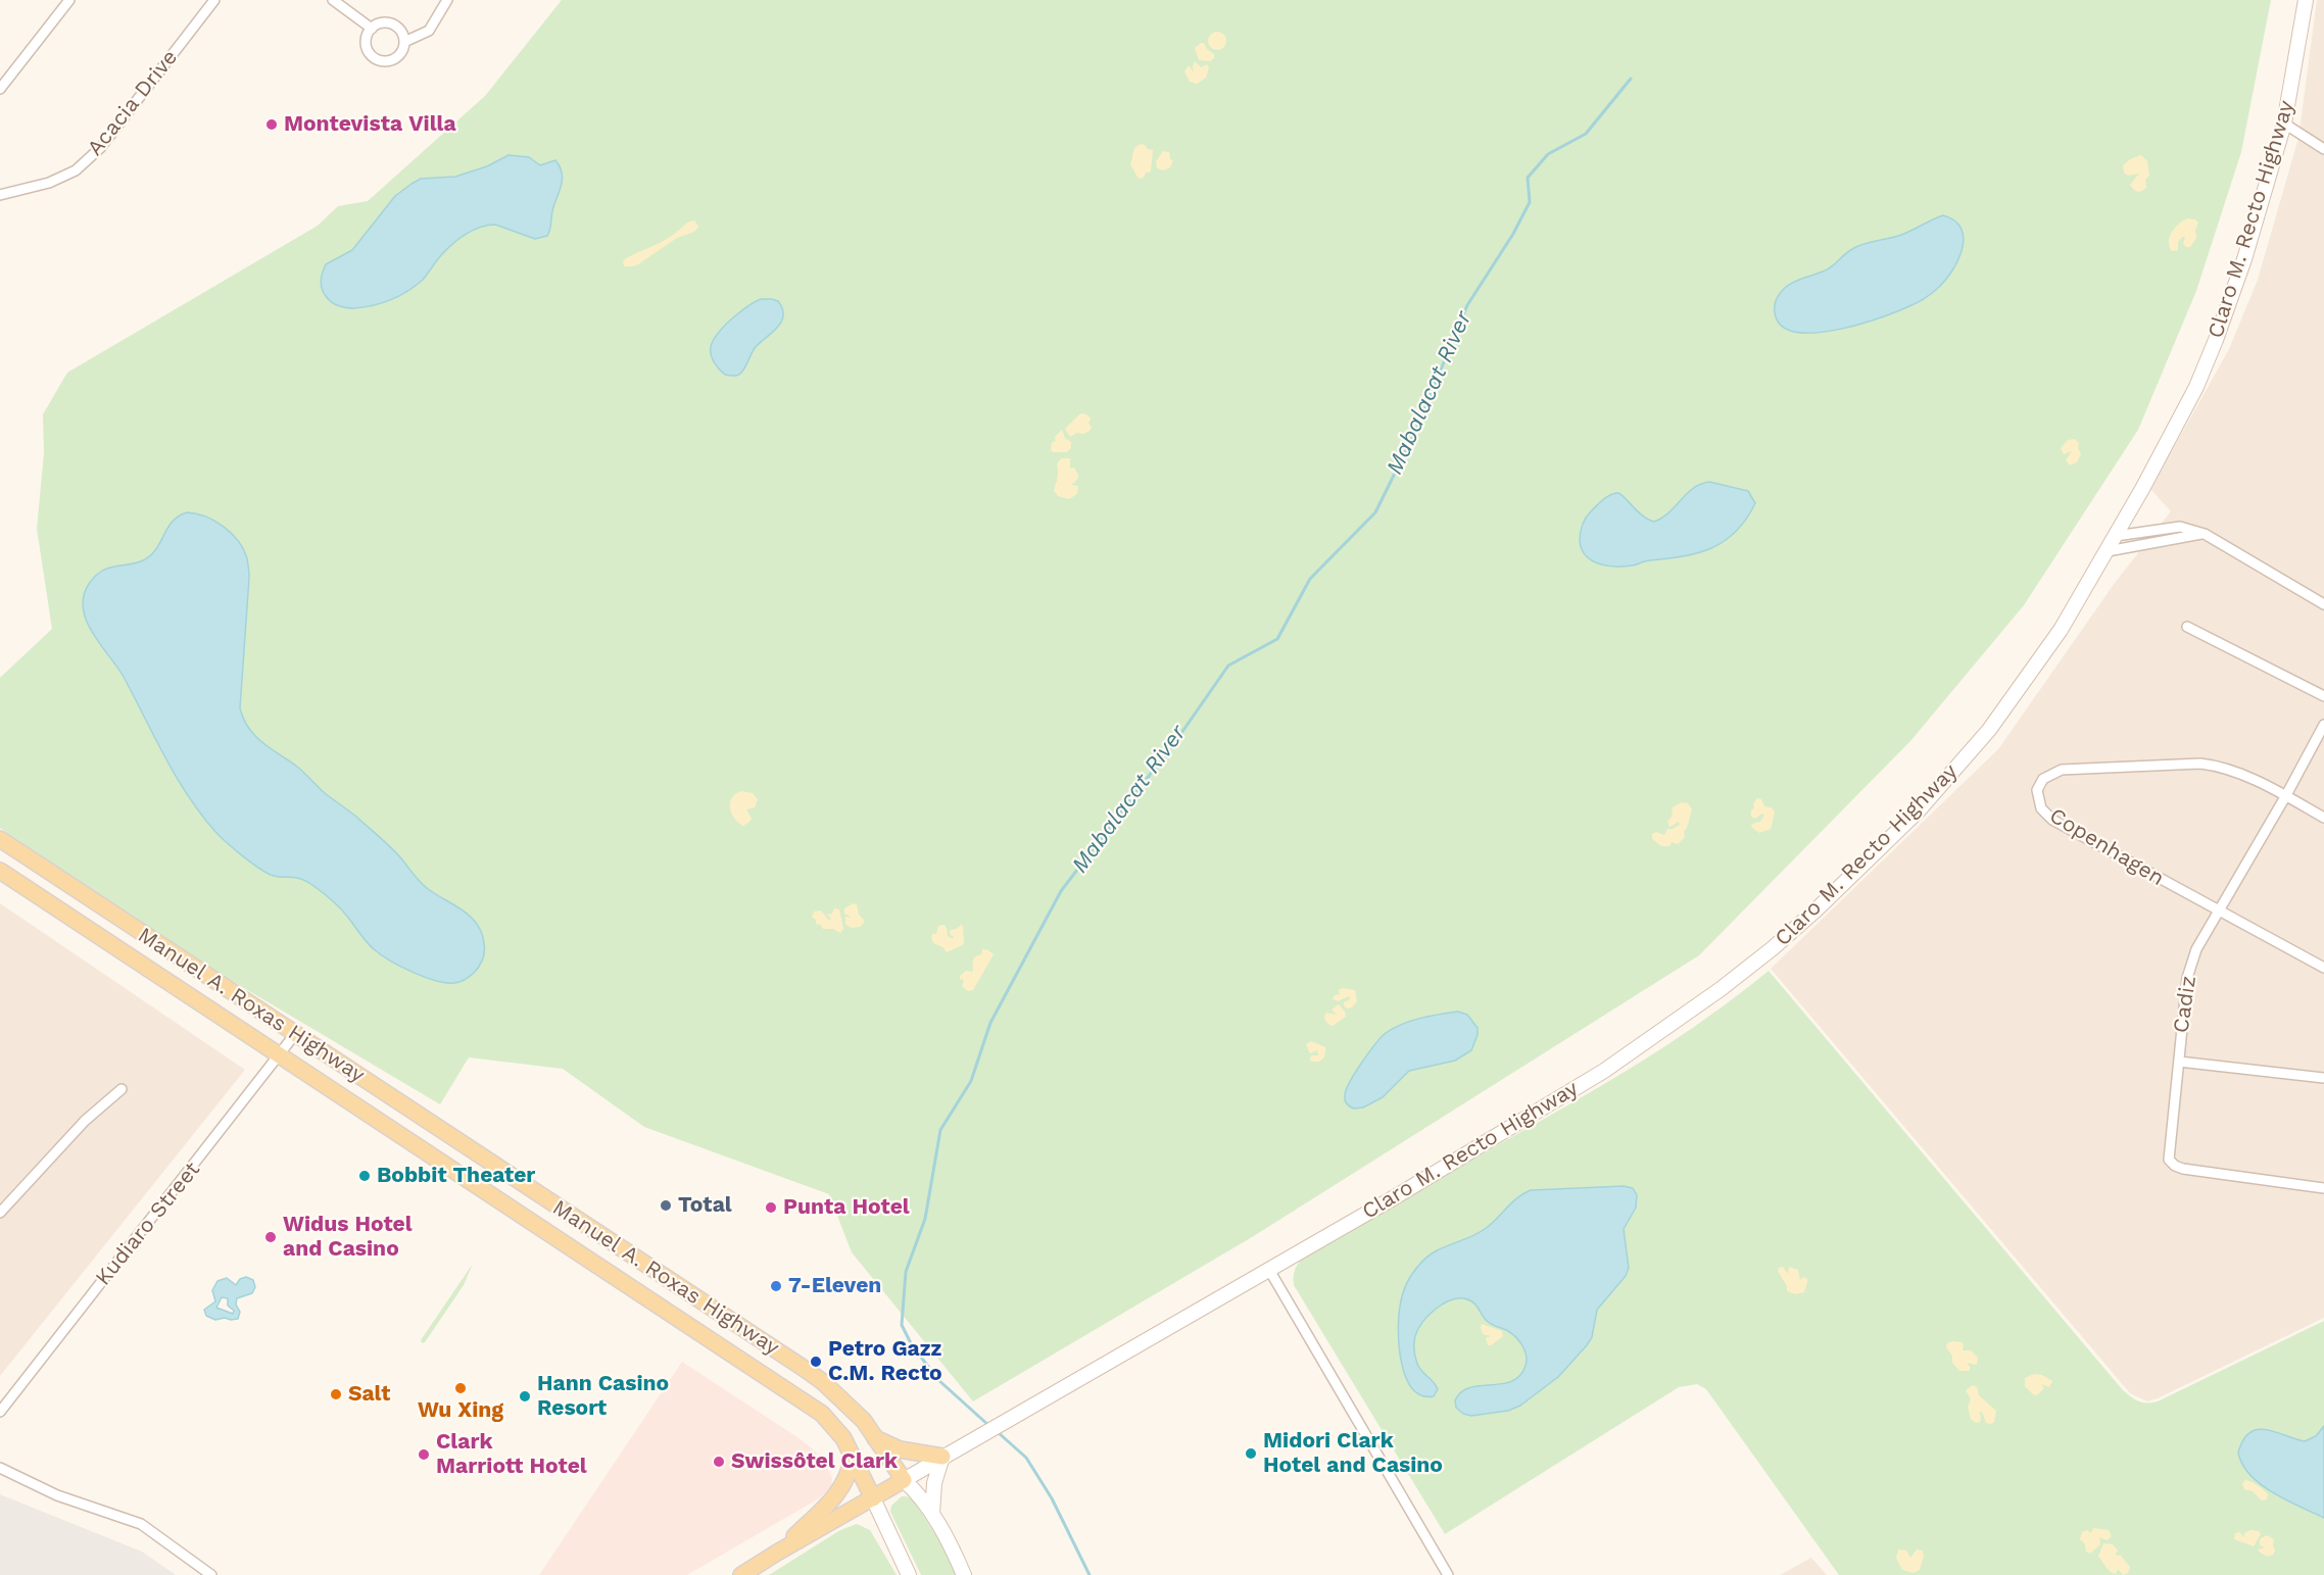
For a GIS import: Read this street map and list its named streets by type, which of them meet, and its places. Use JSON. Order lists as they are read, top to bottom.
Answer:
{
  "streets": {
    "main road": ["Claro M. Recto Highway", "Manuel A. Roxas Highway"],
    "street": [
      "Acacia Drive",
      "Copenhagen",
      "Cadiz",
      "Kudiaro Street"
    ]
  },
  "crossings": [
    ["Copenhagen", "Cadiz"],
    ["Manuel A. Roxas Highway", "Kudiaro Street"]
  ],
  "water": ["Mabalacat River"],
  "places": [
    "Montevista Villa",
    "Bobbit Theater",
    "Total",
    "Punta Hotel",
    "Widus Hotel and Casino",
    "7-Eleven",
    "Petro Gazz C.M. Recto",
    "Wu Xing",
    "Salt",
    "Hann Casino Resort",
    "Midori Clark Hotel and Casino",
    "Clark Marriott Hotel",
    "Swissôtel Clark"
  ]
}
